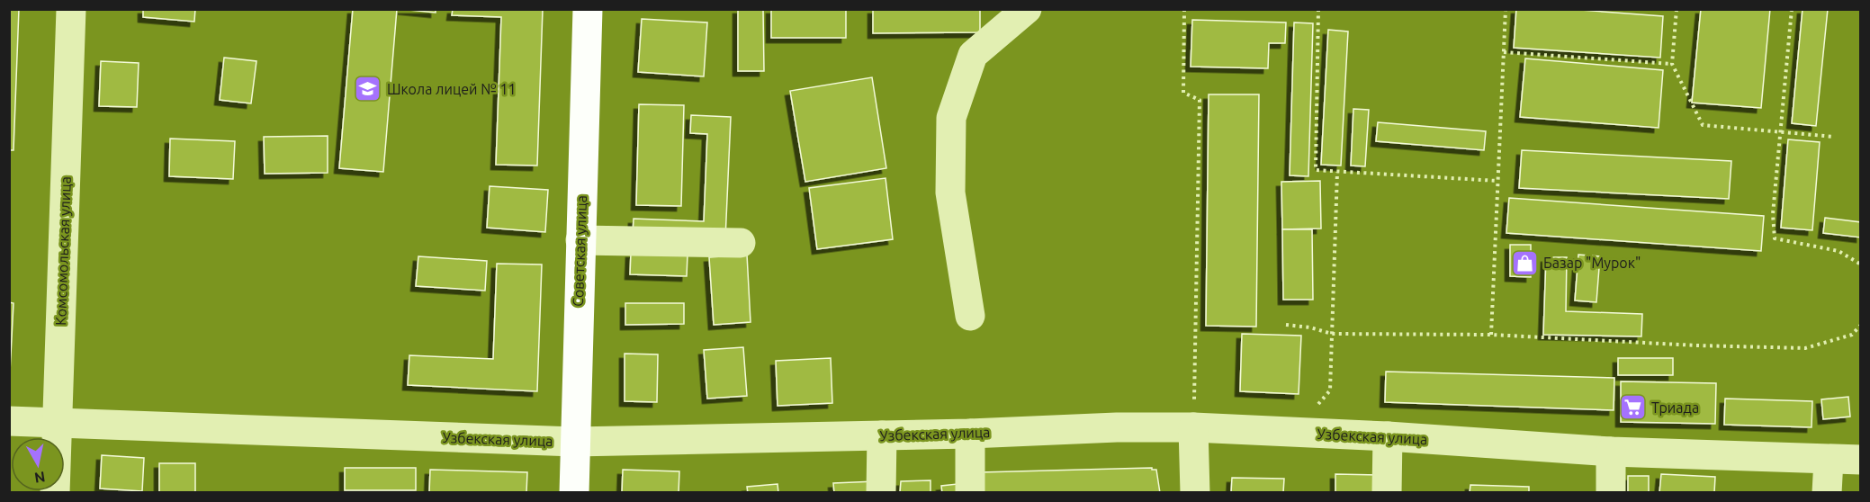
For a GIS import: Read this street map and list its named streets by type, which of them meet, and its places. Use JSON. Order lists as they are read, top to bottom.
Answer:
{
  "streets": {
    "main road": ["Советская улица"],
    "street": ["Комсомольская улица", "Узбекская улица"]
  },
  "crossings": [
    ["Комсомольская улица", "Узбекская улица"],
    ["Советская улица", "Узбекская улица"]
  ],
  "places": {
    "school or university": ["Школа лицей № 11"],
    "shop": ["Базар \"Мурок\""],
    "supermarket": ["Триада"]
  },
  "north": "bottom"
}
